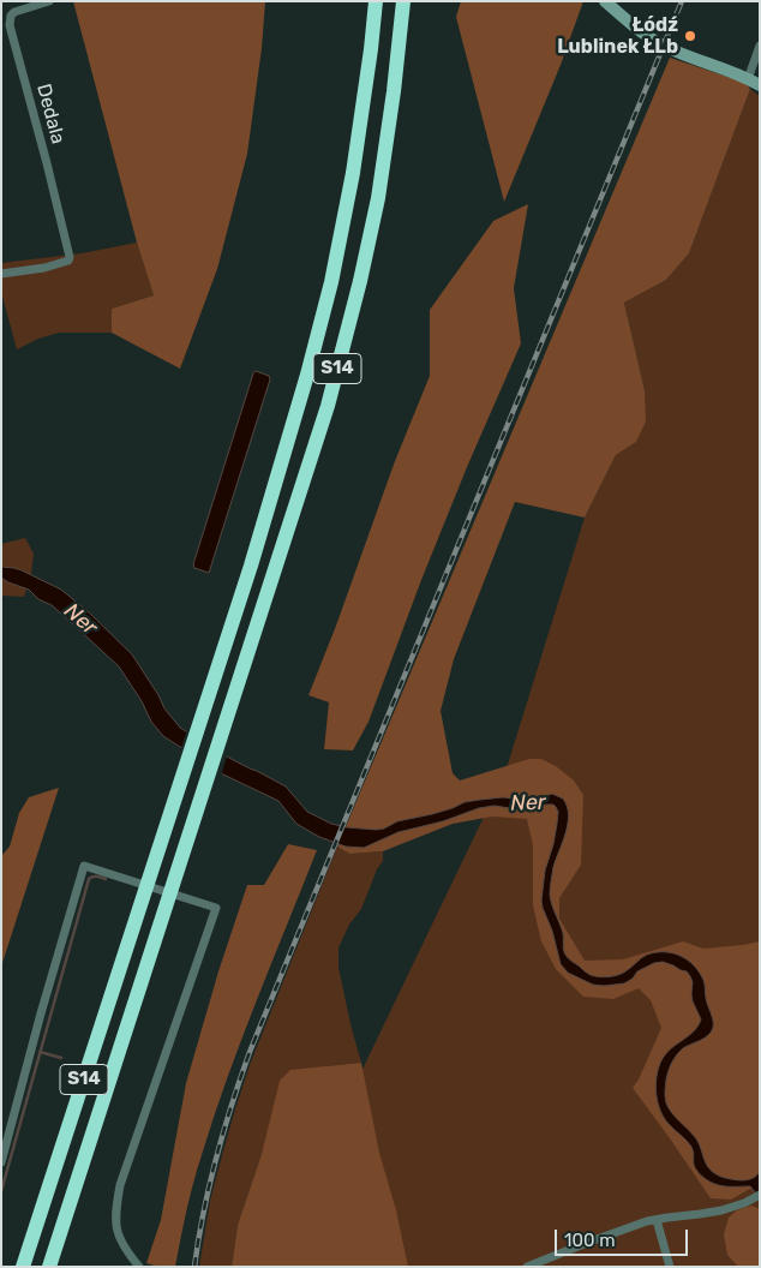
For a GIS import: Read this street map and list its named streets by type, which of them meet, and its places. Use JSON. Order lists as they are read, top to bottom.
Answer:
{
  "streets": {
    "highway": ["S14"],
    "street": ["Dedala"]
  },
  "water": ["Ner"],
  "places": ["Łódź Lublinek ŁLb"],
  "scale_bar": "100 m"
}
